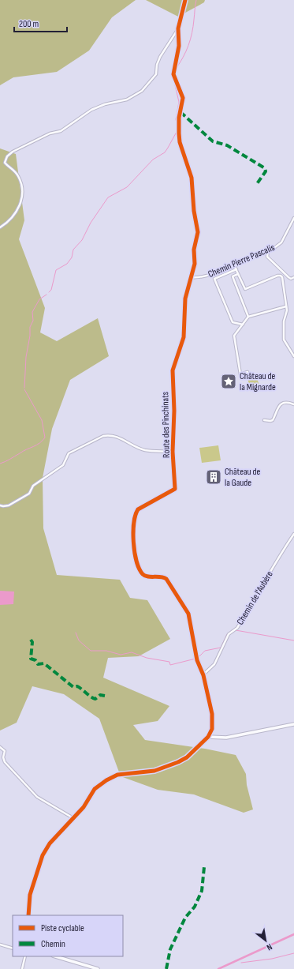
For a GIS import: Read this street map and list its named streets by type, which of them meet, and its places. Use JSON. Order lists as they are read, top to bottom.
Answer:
{
  "streets": {
    "street": ["Chemin Pierre Pascalis", "Route des Pinchinats", "Chemin de l'Aubère"]
  },
  "crossings": [
    ["Chemin Pierre Pascalis", "Route des Pinchinats"],
    ["Route des Pinchinats", "Chemin de l'Aubère"]
  ],
  "places": {
    "place": ["Château de la Mignarde"],
    "building": ["Château de la Gaude"]
  },
  "legend": ["Piste cyclable", "Chemin"],
  "scale_bar": "200 m",
  "north": "bottom right"
}
